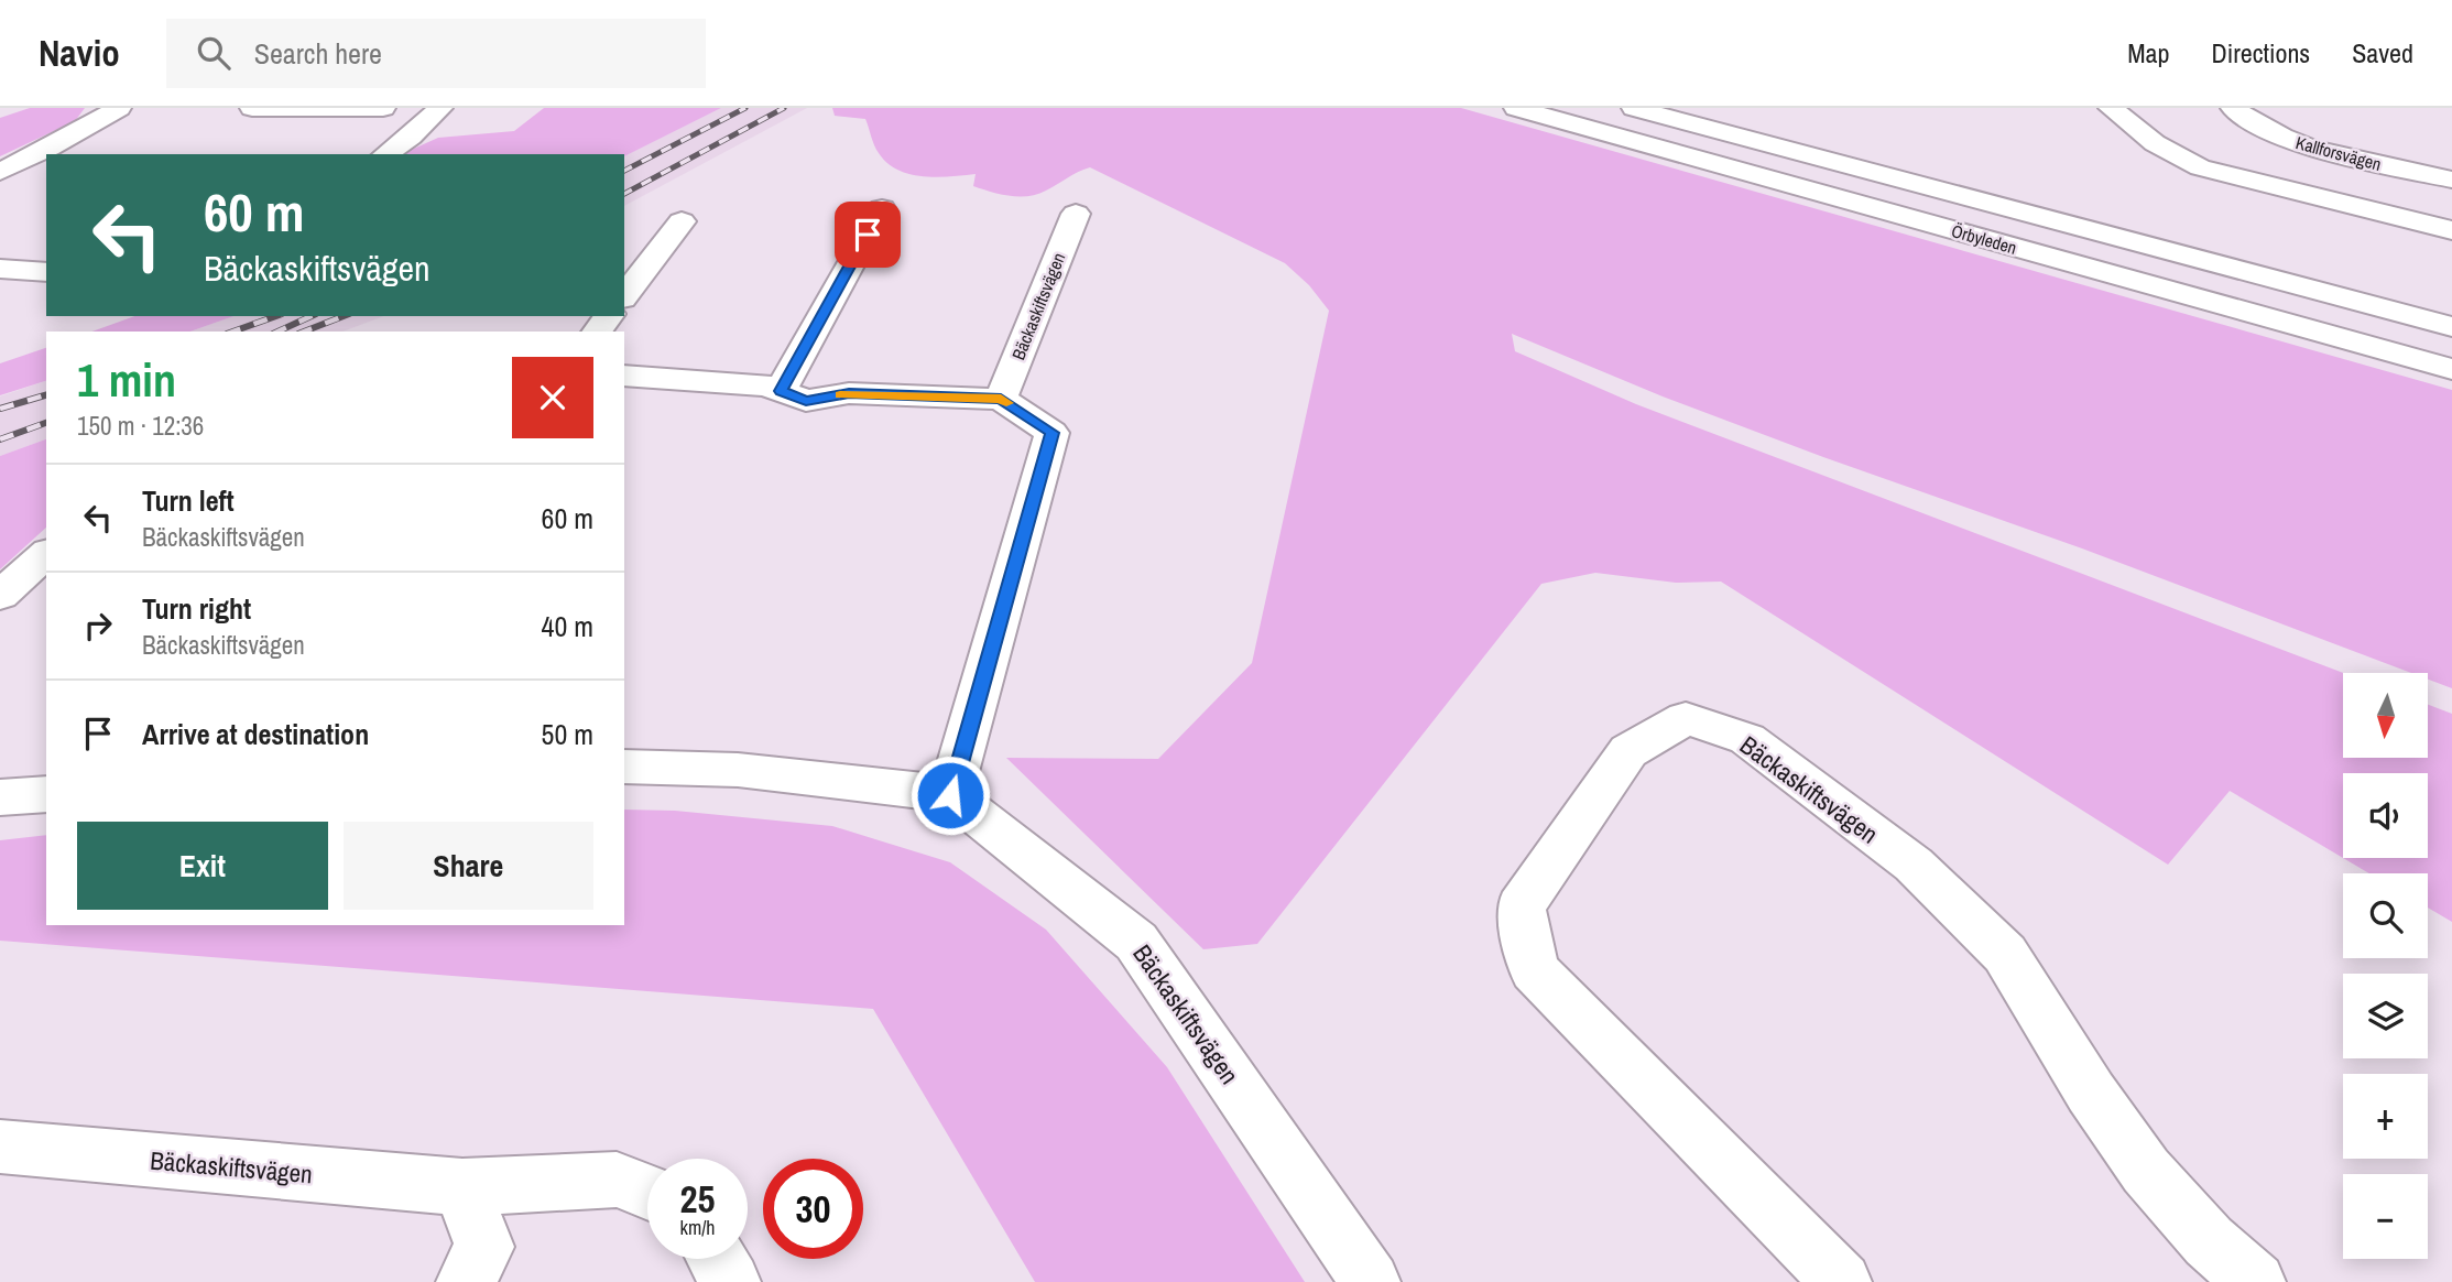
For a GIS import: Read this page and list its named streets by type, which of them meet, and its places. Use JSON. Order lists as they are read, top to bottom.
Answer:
{
  "streets": {
    "street": ["Kallforsvägen", "Örbyleden", "Bäckaskiftsvägen"]
  },
  "north": "bottom",
  "page": {
    "header": "Navio",
    "search": "Search here",
    "nav": ["Map", "Directions", "Saved"],
    "turn": ["60 m", "Bäckaskiftsvägen"],
    "heading": ["1 min", "150 m · 12:36"],
    "list": [
      {
        "name": "Turn left",
        "note": "Bäckaskiftsvägen",
        "value": "60 m"
      },
      {
        "name": "Turn right",
        "note": "Bäckaskiftsvägen",
        "value": "40 m"
      },
      {
        "name": "Arrive at destination",
        "value": "50 m"
      }
    ],
    "map_buttons": ["+", "−"],
    "buttons": ["Exit", "Share"],
    "speed": "25 km/h",
    "limit": "30"
  }
}
